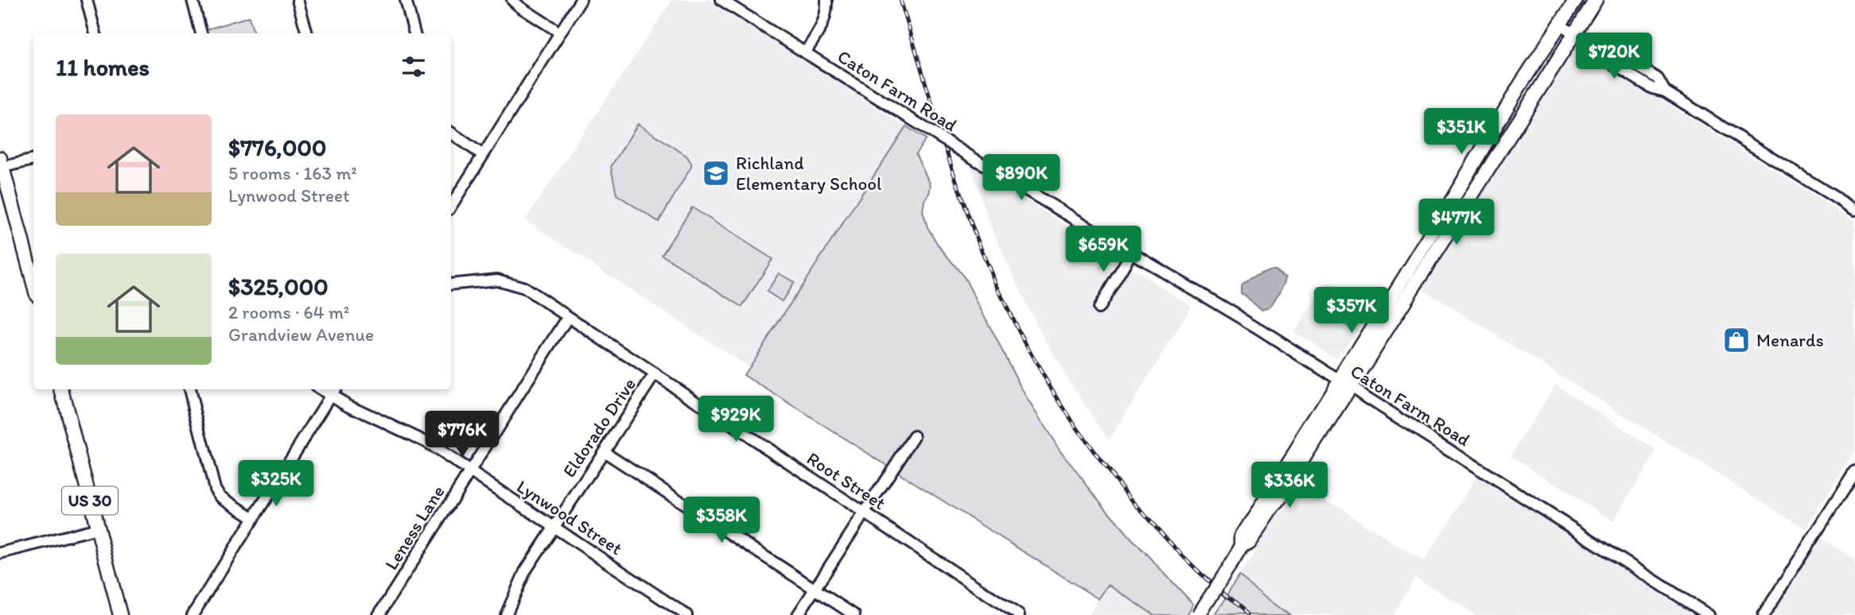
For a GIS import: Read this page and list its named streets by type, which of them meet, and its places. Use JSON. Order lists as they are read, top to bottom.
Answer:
{
  "streets": {
    "main road": ["US 30"],
    "street": [
      "Caton Farm Road",
      "Eldorado Drive",
      "Root Street",
      "Lynwood Street",
      "Leness Lane"
    ]
  },
  "crossings": [
    ["Eldorado Drive", "Root Street"],
    ["Eldorado Drive", "Lynwood Street"],
    ["Root Street", "Leness Lane"],
    ["Lynwood Street", "Leness Lane"]
  ],
  "places": {
    "school or university": ["Richland Elementary School"],
    "shop": ["Menards"]
  },
  "page": {
    "price": [
      "$720K",
      "$351K",
      "$890K",
      "$477K",
      "$659K",
      "$357K",
      "$929K",
      "$776K",
      "$325K",
      "$336K",
      "$358K"
    ],
    "heading": "11 homes",
    "list": [
      {
        "name": "$776,000",
        "note": "5 rooms · 163 m² · Lynwood Street"
      },
      {
        "name": "$325,000",
        "note": "2 rooms · 64 m² · Grandview Avenue"
      }
    ]
  }
}
